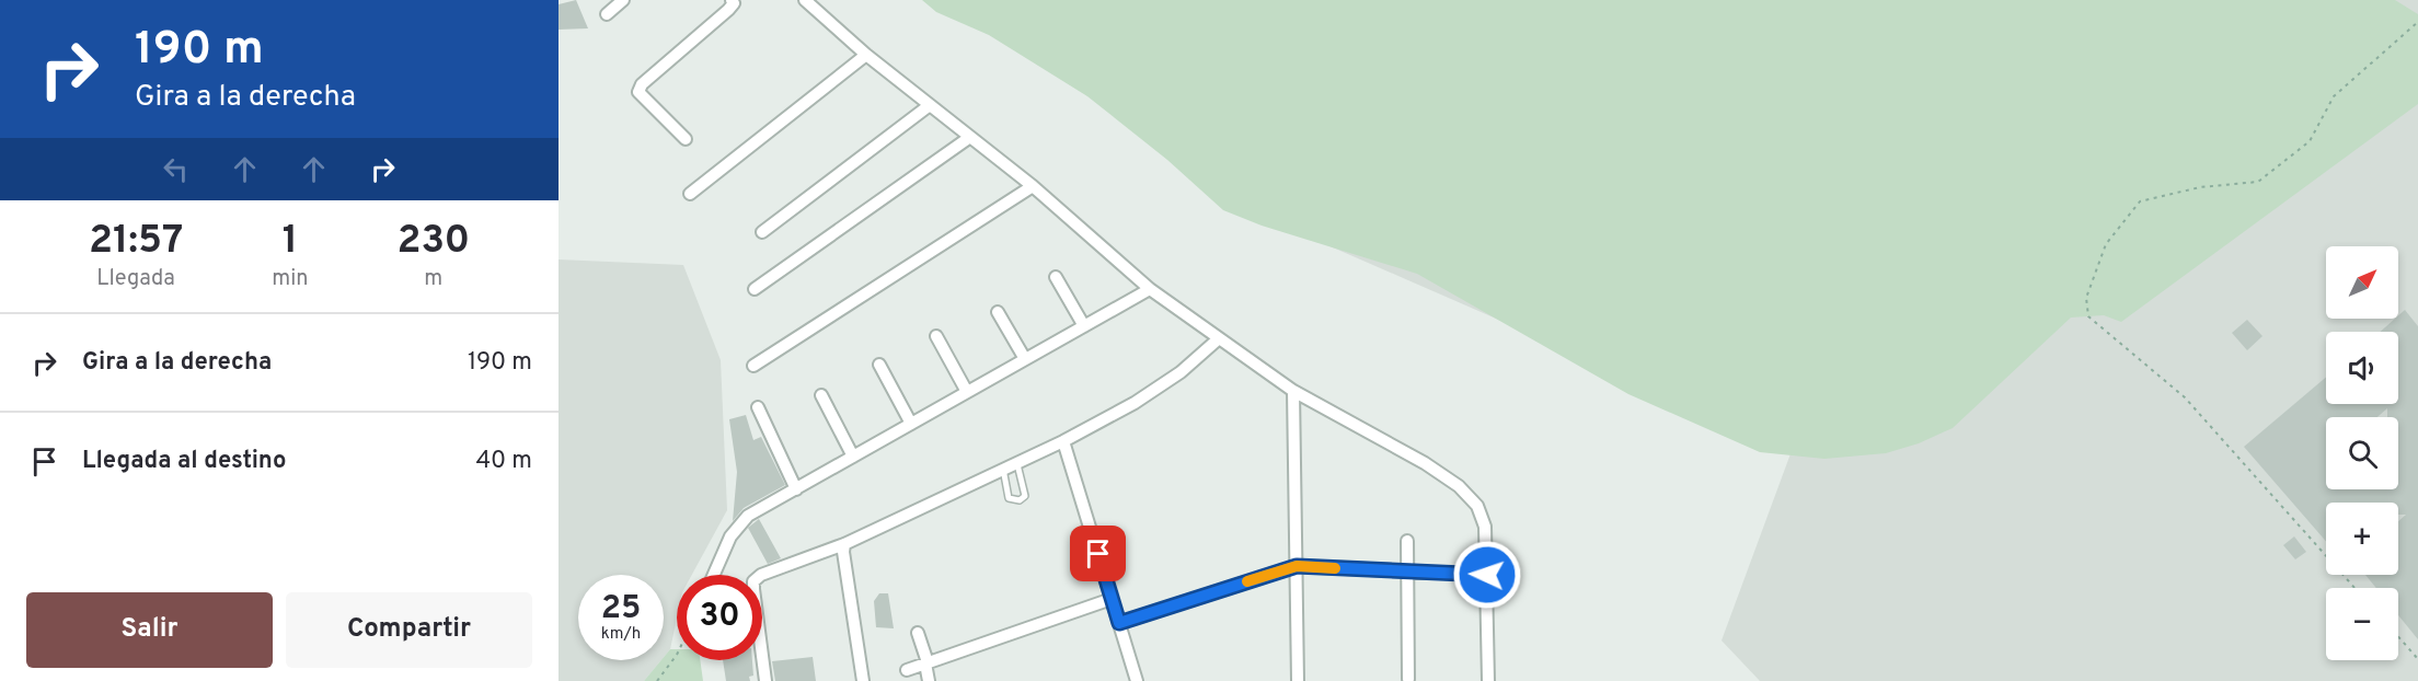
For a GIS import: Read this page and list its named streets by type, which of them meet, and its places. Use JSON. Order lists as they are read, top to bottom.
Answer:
{
  "north": "top right",
  "page": {
    "turn": ["190 m", "Gira a la derecha"],
    "eta": [
      "21:57",
      "Llegada",
      "1",
      "min",
      "230",
      "m"
    ],
    "map_buttons": ["+", "−"],
    "list": [
      {
        "name": "Gira a la derecha",
        "value": "190 m"
      },
      {
        "name": "Llegada al destino",
        "value": "40 m"
      }
    ],
    "speed": "25 km/h",
    "limit": "30",
    "buttons": ["Salir", "Compartir"]
  }
}
